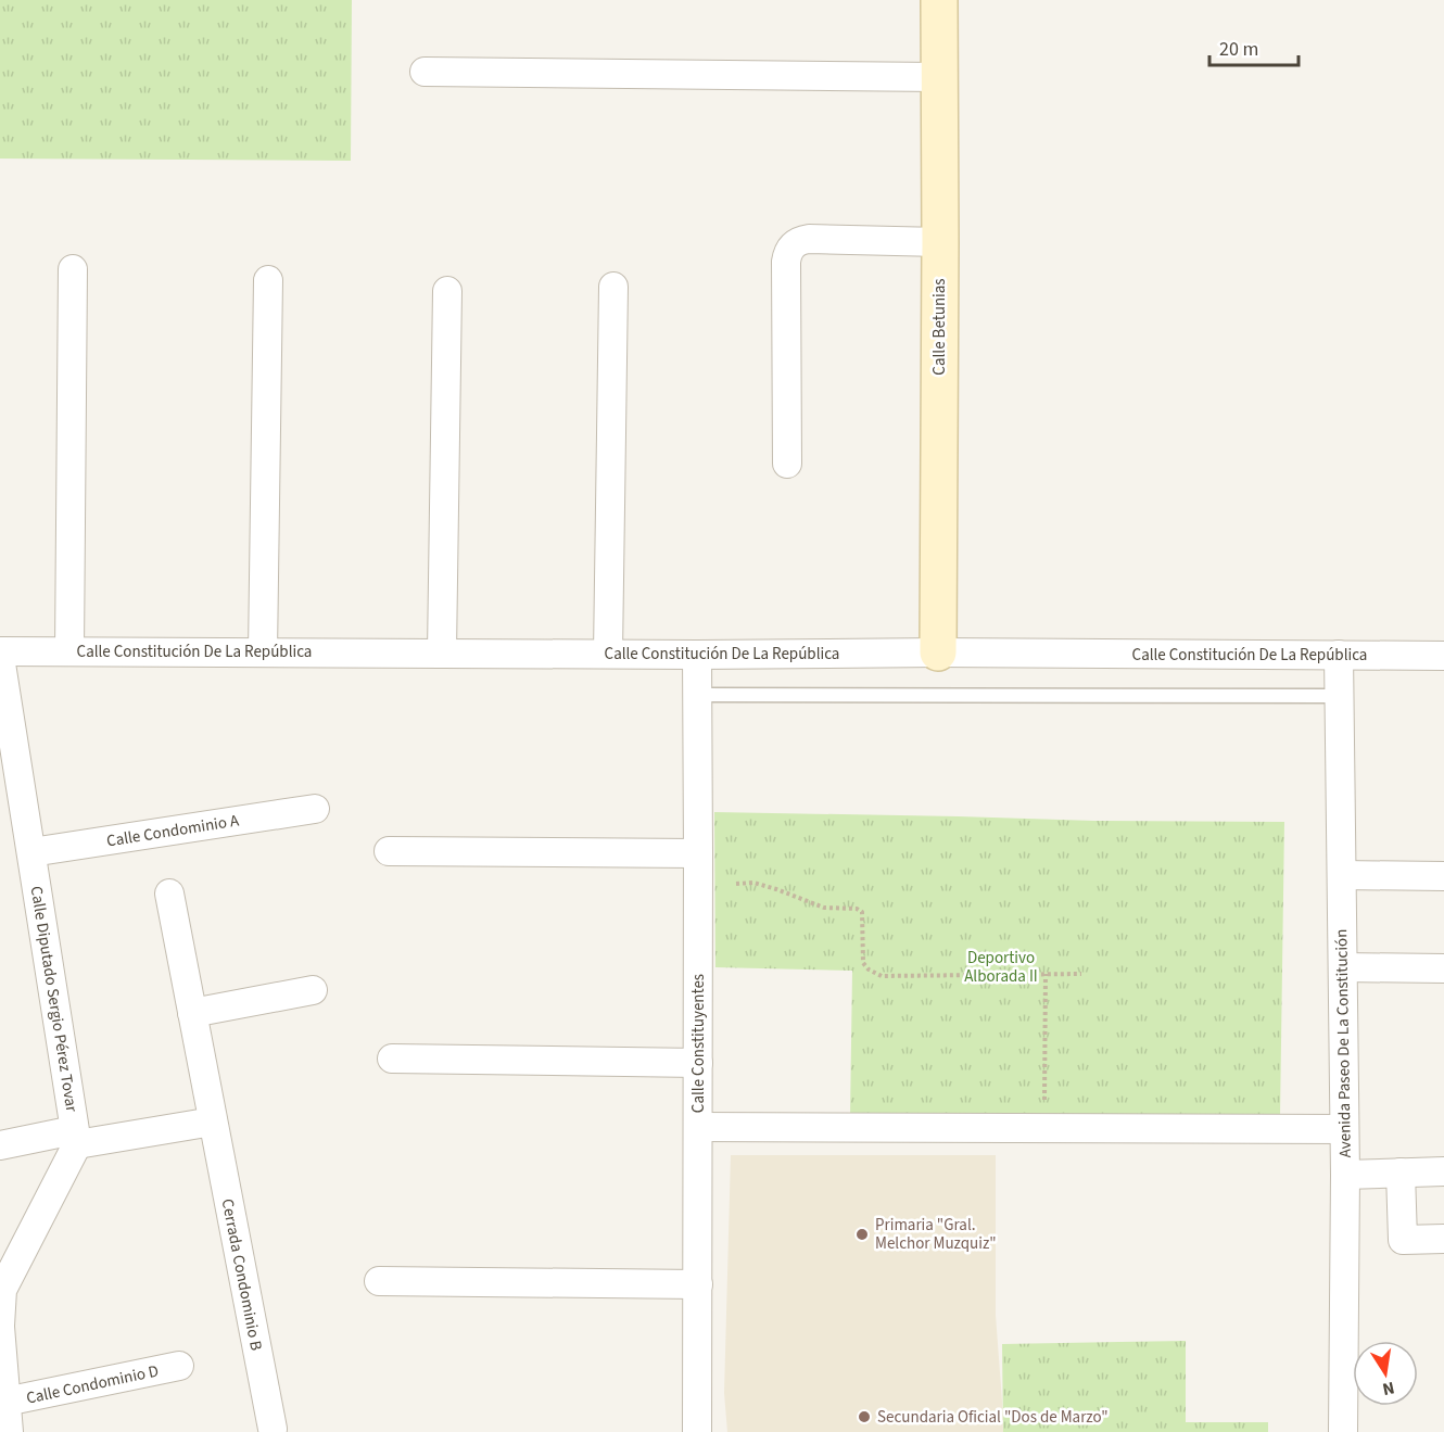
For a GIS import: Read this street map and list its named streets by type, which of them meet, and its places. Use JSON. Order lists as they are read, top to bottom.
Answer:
{
  "streets": {
    "street": [
      "Calle Betunias",
      "Calle Constitución De La República",
      "Calle Condominio A",
      "Calle Diputado Sergio Pérez Tovar",
      "Calle Constituyentes",
      "Avenida Paseo De La Constitución",
      "Cerrada Condominio B",
      "Calle Condominio D"
    ]
  },
  "crossings": [
    ["Calle Betunias", "Calle Constitución De La República"],
    ["Calle Constitución De La República", "Calle Constituyentes"],
    ["Calle Constitución De La República", "Avenida Paseo De La Constitución"],
    ["Calle Condominio A", "Calle Diputado Sergio Pérez Tovar"]
  ],
  "parks": ["Deportivo Alborada II"],
  "places": ["Primaria \"Gral. Melchor Muzquiz\"", "Secundaria Oficial \"Dos de Marzo\""],
  "scale_bar": "20 m",
  "north": "bottom"
}
